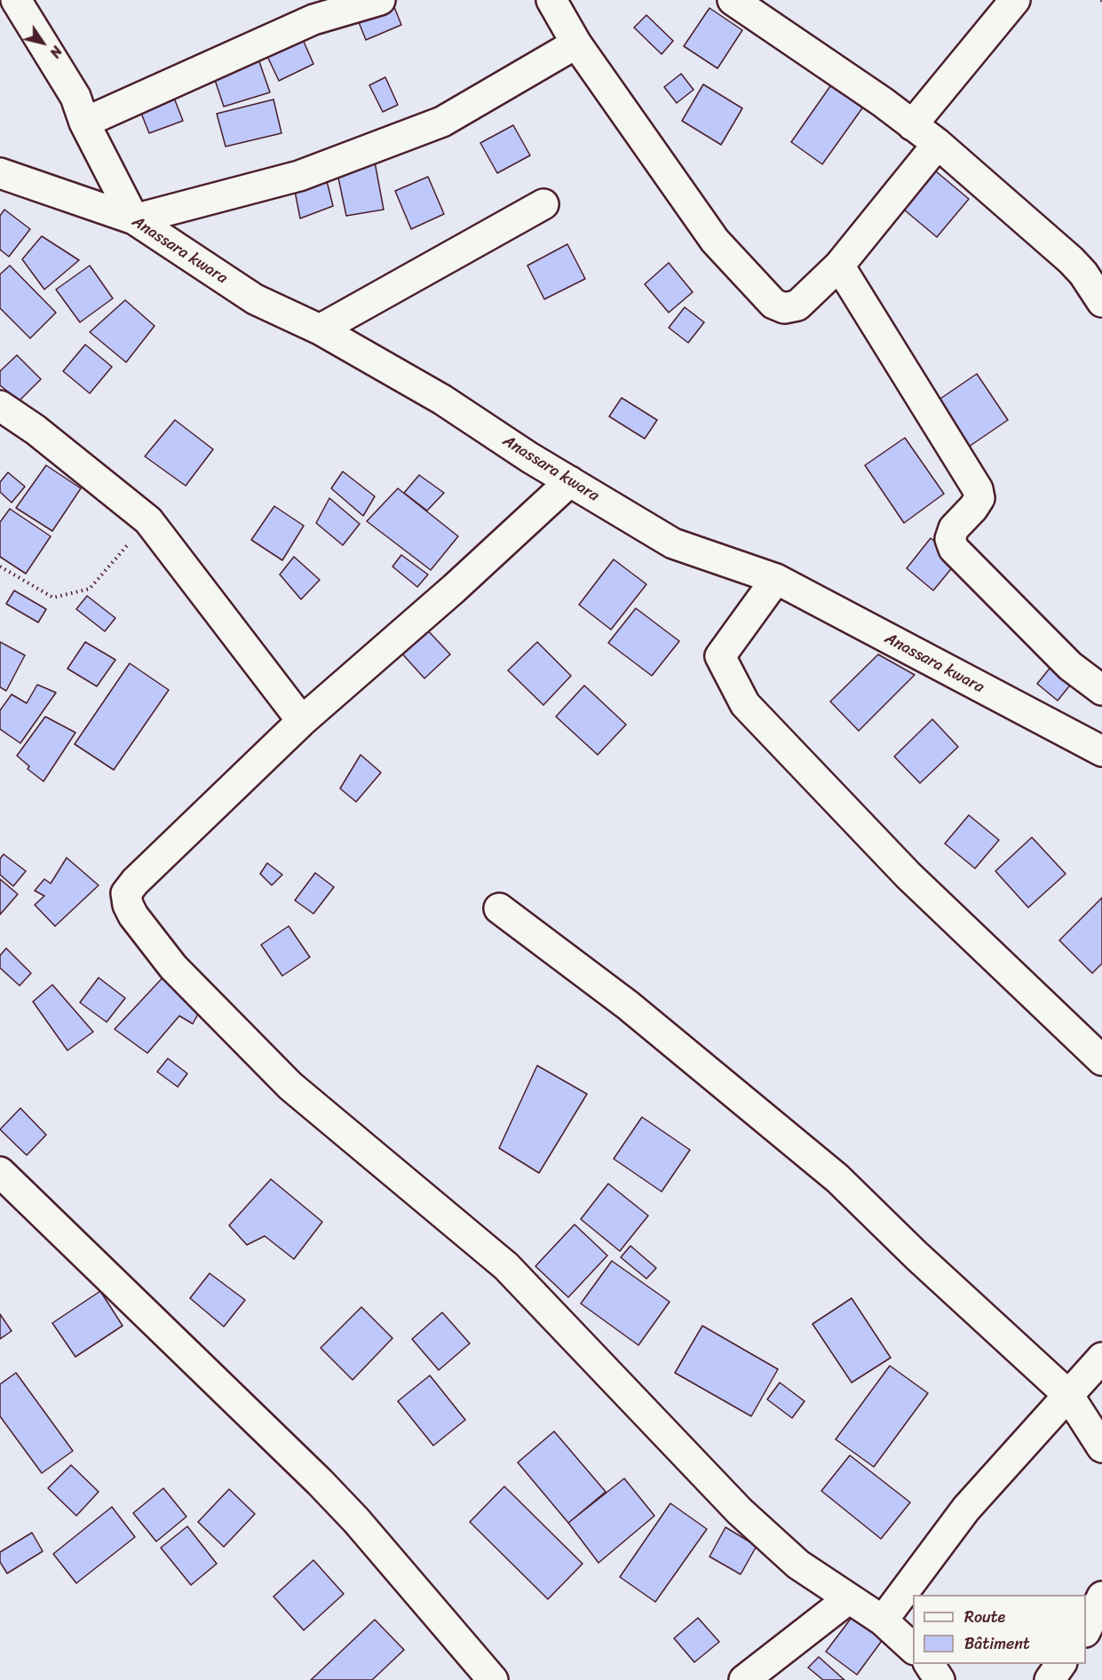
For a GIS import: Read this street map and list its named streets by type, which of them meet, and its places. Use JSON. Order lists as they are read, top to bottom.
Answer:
{
  "streets": {
    "street": ["Anassara kwara"]
  },
  "legend": ["Route", "Bâtiment"],
  "north": "bottom right"
}
